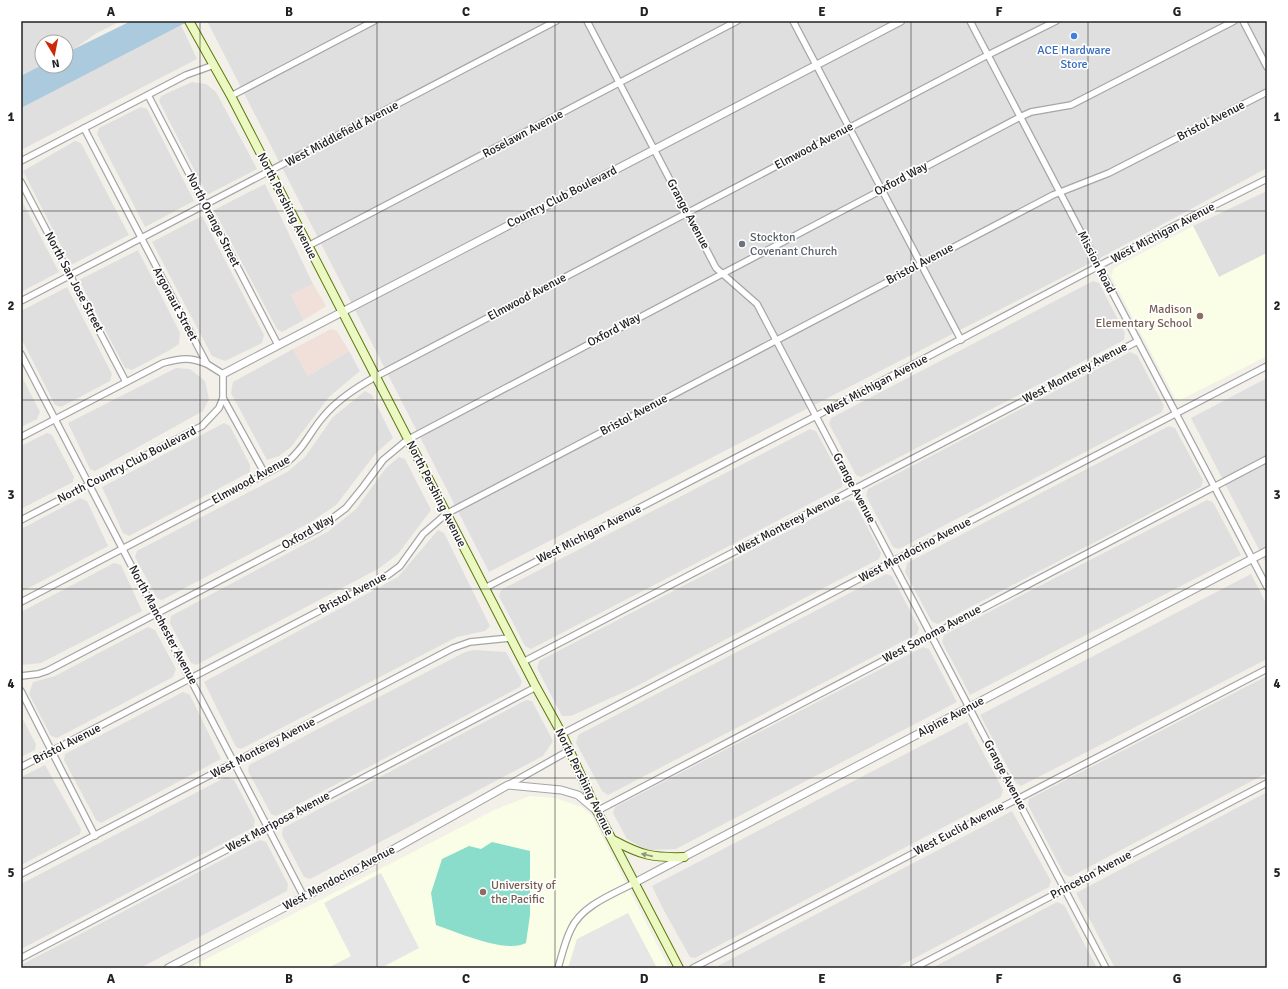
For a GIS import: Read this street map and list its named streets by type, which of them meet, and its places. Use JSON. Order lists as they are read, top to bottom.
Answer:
{
  "streets": {
    "main road": ["North Pershing Avenue"],
    "street": [
      "Bristol Avenue",
      "West Middlefield Avenue",
      "Roselawn Avenue",
      "Elmwood Avenue",
      "Oxford Way",
      "Country Club Boulevard",
      "Grange Avenue",
      "North Orange Street",
      "West Michigan Avenue",
      "Mission Road",
      "North San Jose Street",
      "Argonaut Street",
      "West Monterey Avenue",
      "North Country Club Boulevard",
      "West Mendocino Avenue",
      "North Manchester Avenue",
      "West Sonoma Avenue",
      "Alpine Avenue",
      "West Mariposa Avenue",
      "West Euclid Avenue",
      "Princeton Avenue"
    ]
  },
  "crossings": [
    ["Bristol Avenue", "North Pershing Avenue"],
    ["Bristol Avenue", "Grange Avenue"],
    ["Bristol Avenue", "Mission Road"],
    ["Bristol Avenue", "North Manchester Avenue"],
    ["West Middlefield Avenue", "North Pershing Avenue"],
    ["West Middlefield Avenue", "North Orange Street"],
    ["West Middlefield Avenue", "North San Jose Street"],
    ["West Middlefield Avenue", "Argonaut Street"],
    ["Roselawn Avenue", "North Pershing Avenue"],
    ["Roselawn Avenue", "Grange Avenue"],
    ["Elmwood Avenue", "North Pershing Avenue"],
    ["Elmwood Avenue", "Grange Avenue"],
    ["Elmwood Avenue", "Mission Road"],
    ["Elmwood Avenue", "North Manchester Avenue"],
    ["Oxford Way", "North Pershing Avenue"],
    ["Oxford Way", "Grange Avenue"],
    ["Oxford Way", "Mission Road"],
    ["Oxford Way", "North Manchester Avenue"],
    ["Country Club Boulevard", "North Pershing Avenue"],
    ["Country Club Boulevard", "Grange Avenue"],
    ["Country Club Boulevard", "North Orange Street"],
    ["North Pershing Avenue", "West Michigan Avenue"],
    ["North Pershing Avenue", "West Monterey Avenue"],
    ["North Pershing Avenue", "West Mendocino Avenue"],
    ["North Pershing Avenue", "West Sonoma Avenue"],
    ["North Pershing Avenue", "Alpine Avenue"],
    ["North Pershing Avenue", "West Mariposa Avenue"],
    ["Grange Avenue", "West Michigan Avenue"],
    ["Grange Avenue", "West Monterey Avenue"],
    ["Grange Avenue", "West Mendocino Avenue"],
    ["Grange Avenue", "West Sonoma Avenue"],
    ["Grange Avenue", "Alpine Avenue"],
    ["Grange Avenue", "West Euclid Avenue"],
    ["Grange Avenue", "Princeton Avenue"],
    ["West Michigan Avenue", "Mission Road"],
    ["Mission Road", "West Monterey Avenue"],
    ["Mission Road", "West Mendocino Avenue"],
    ["Mission Road", "West Sonoma Avenue"],
    ["Mission Road", "Alpine Avenue"],
    ["West Monterey Avenue", "North Manchester Avenue"],
    ["North Country Club Boulevard", "North Manchester Avenue"],
    ["West Mendocino Avenue", "North Manchester Avenue"],
    ["North Manchester Avenue", "West Mariposa Avenue"]
  ],
  "places": [
    "ACE Hardware Store",
    "Stockton Covenant Church",
    "Madison Elementary School",
    "University of the Pacific"
  ],
  "north": "bottom",
  "grid": {
    "columns": [
      "A",
      "B",
      "C",
      "D",
      "E",
      "F",
      "G"
    ],
    "rows": [
      "1",
      "2",
      "3",
      "4",
      "5"
    ]
  }
}
